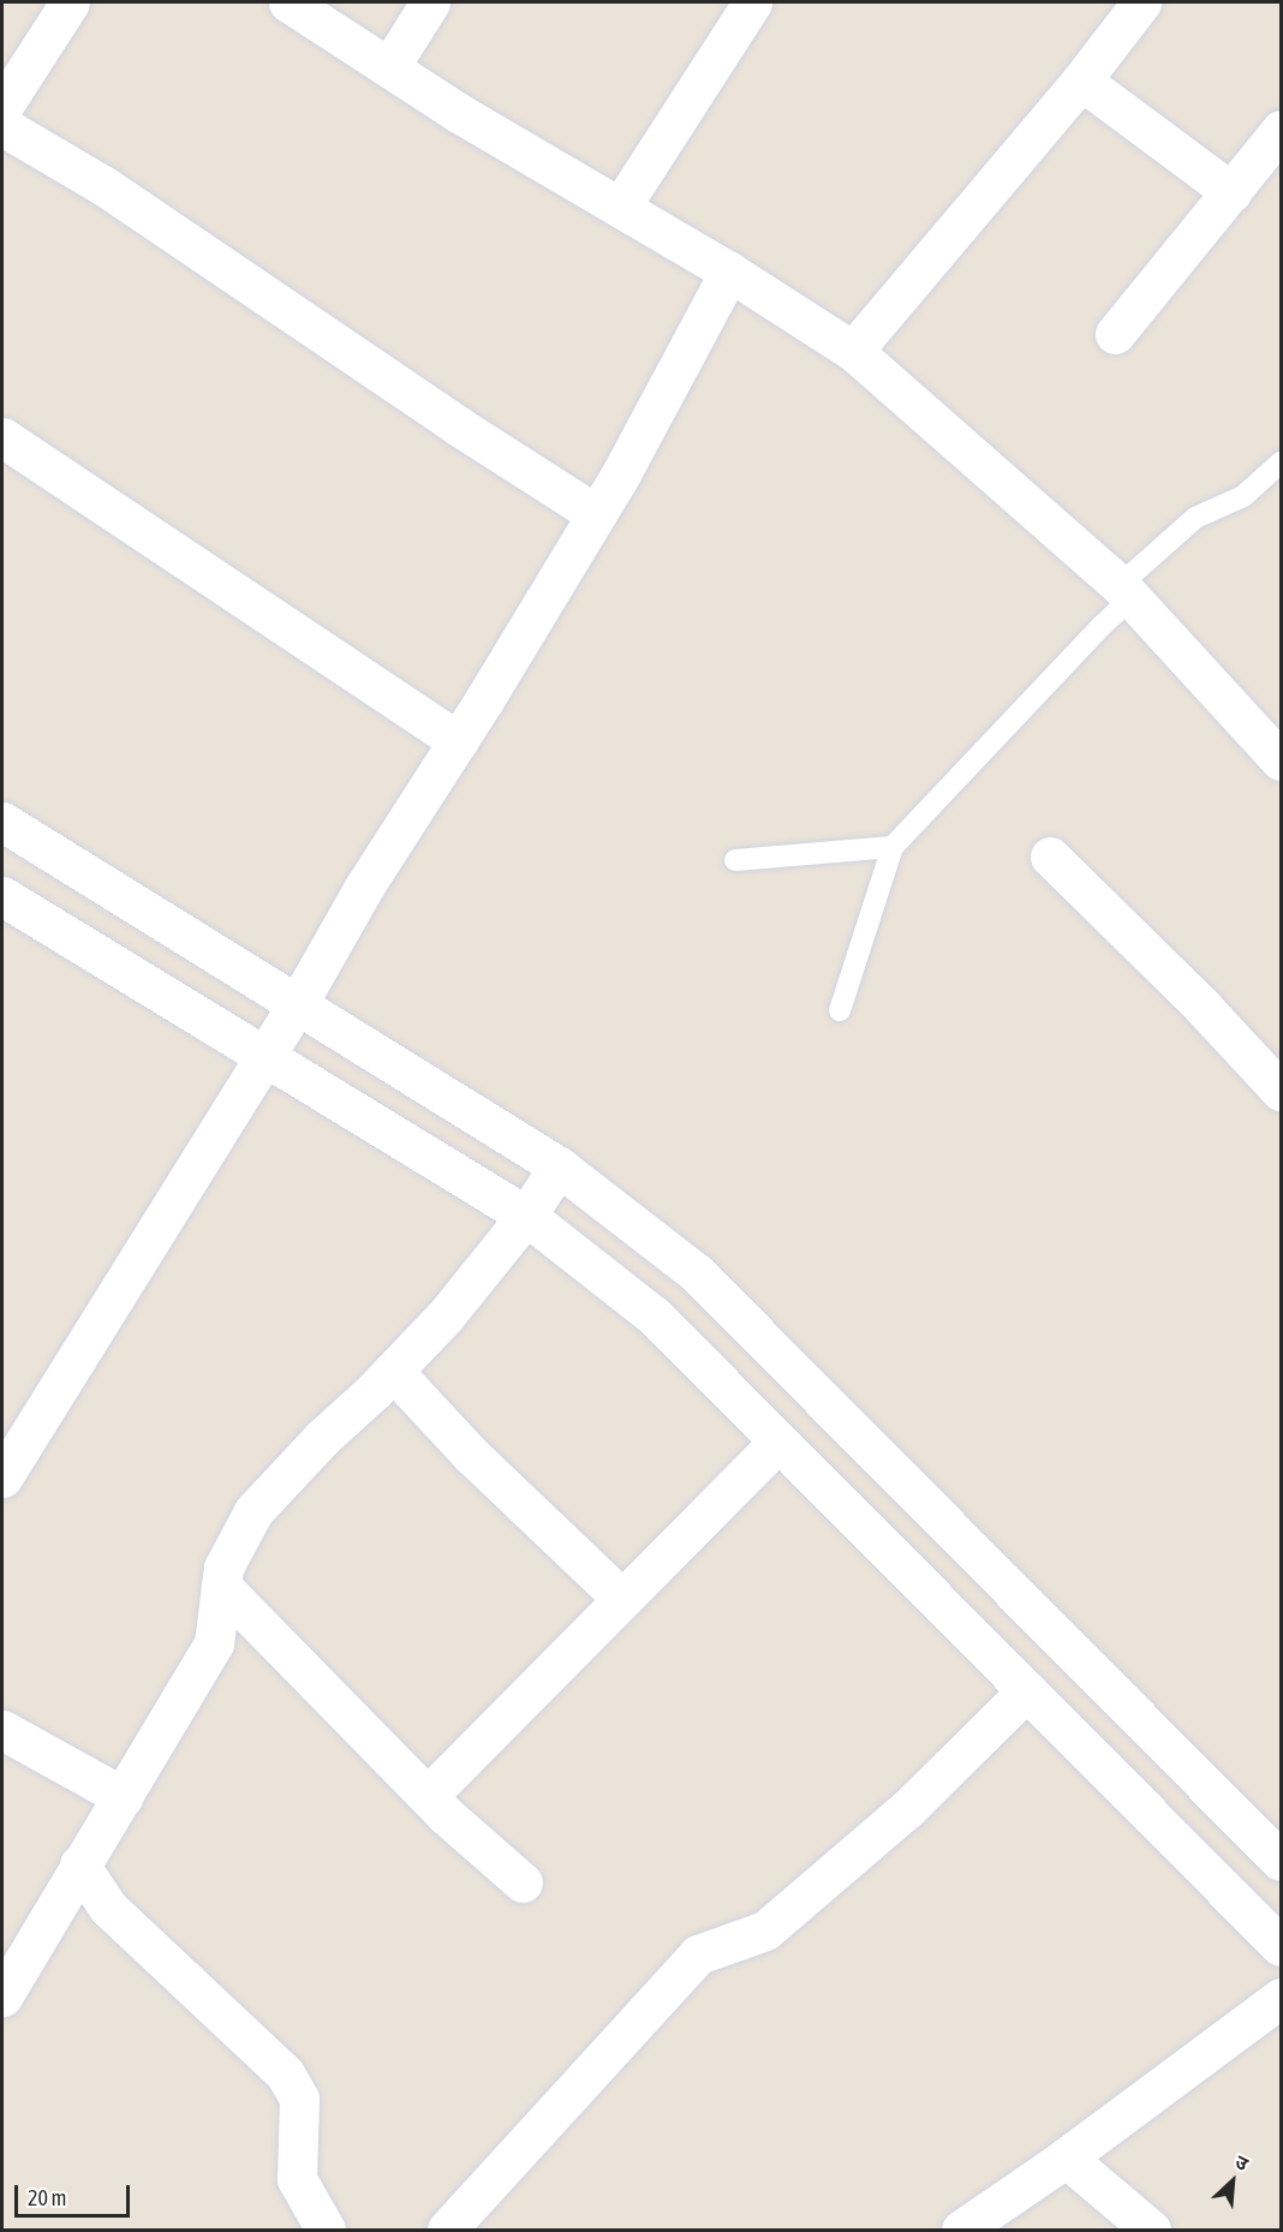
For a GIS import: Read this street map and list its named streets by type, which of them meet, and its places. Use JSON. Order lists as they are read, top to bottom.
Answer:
{
  "scale_bar": "20 m",
  "north": "top right"
}
